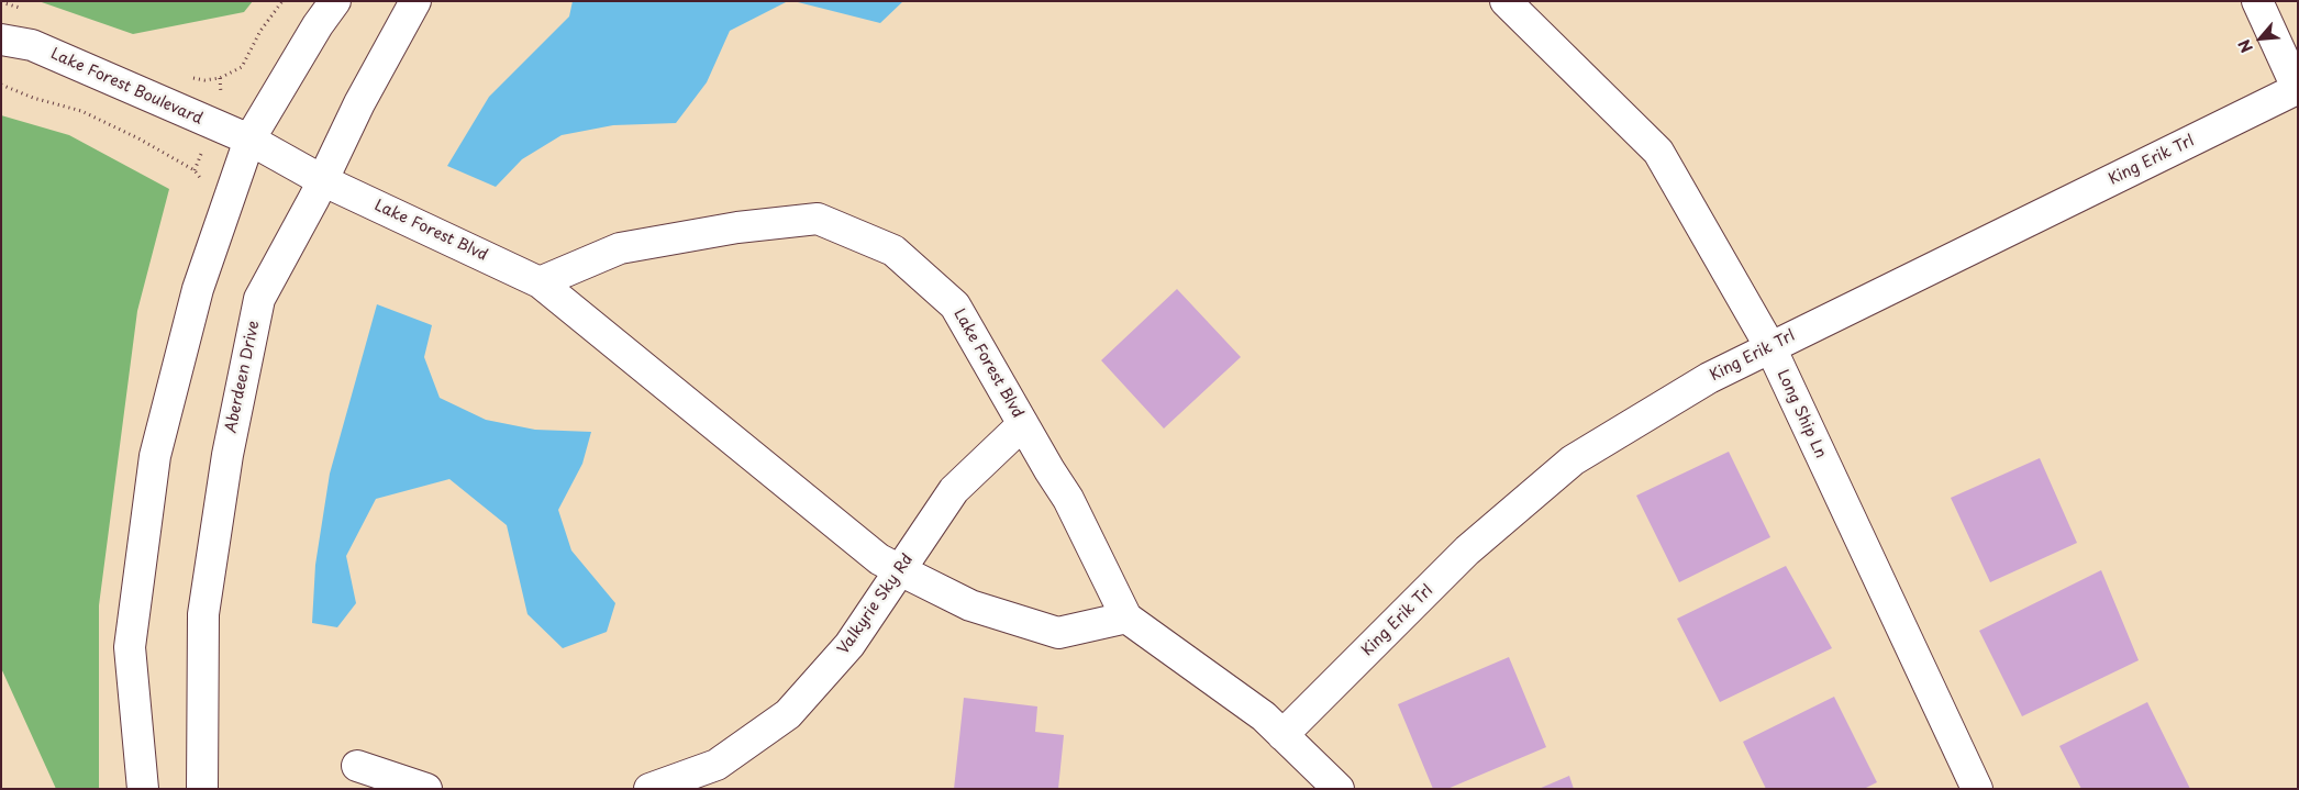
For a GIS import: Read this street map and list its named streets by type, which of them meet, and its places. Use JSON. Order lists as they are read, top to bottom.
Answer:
{
  "streets": {
    "street": [
      "Lake Forest Boulevard",
      "King Erik Trl",
      "Lake Forest Blvd",
      "Aberdeen Drive",
      "Long Ship Ln",
      "Valkyrie Sky Rd"
    ]
  },
  "crossings": [
    ["Lake Forest Boulevard", "Lake Forest Blvd"],
    ["Lake Forest Boulevard", "Aberdeen Drive"],
    ["King Erik Trl", "Lake Forest Blvd"],
    ["King Erik Trl", "Long Ship Ln"],
    ["Lake Forest Blvd", "Aberdeen Drive"],
    ["Lake Forest Blvd", "Valkyrie Sky Rd"]
  ],
  "north": "bottom left"
}
